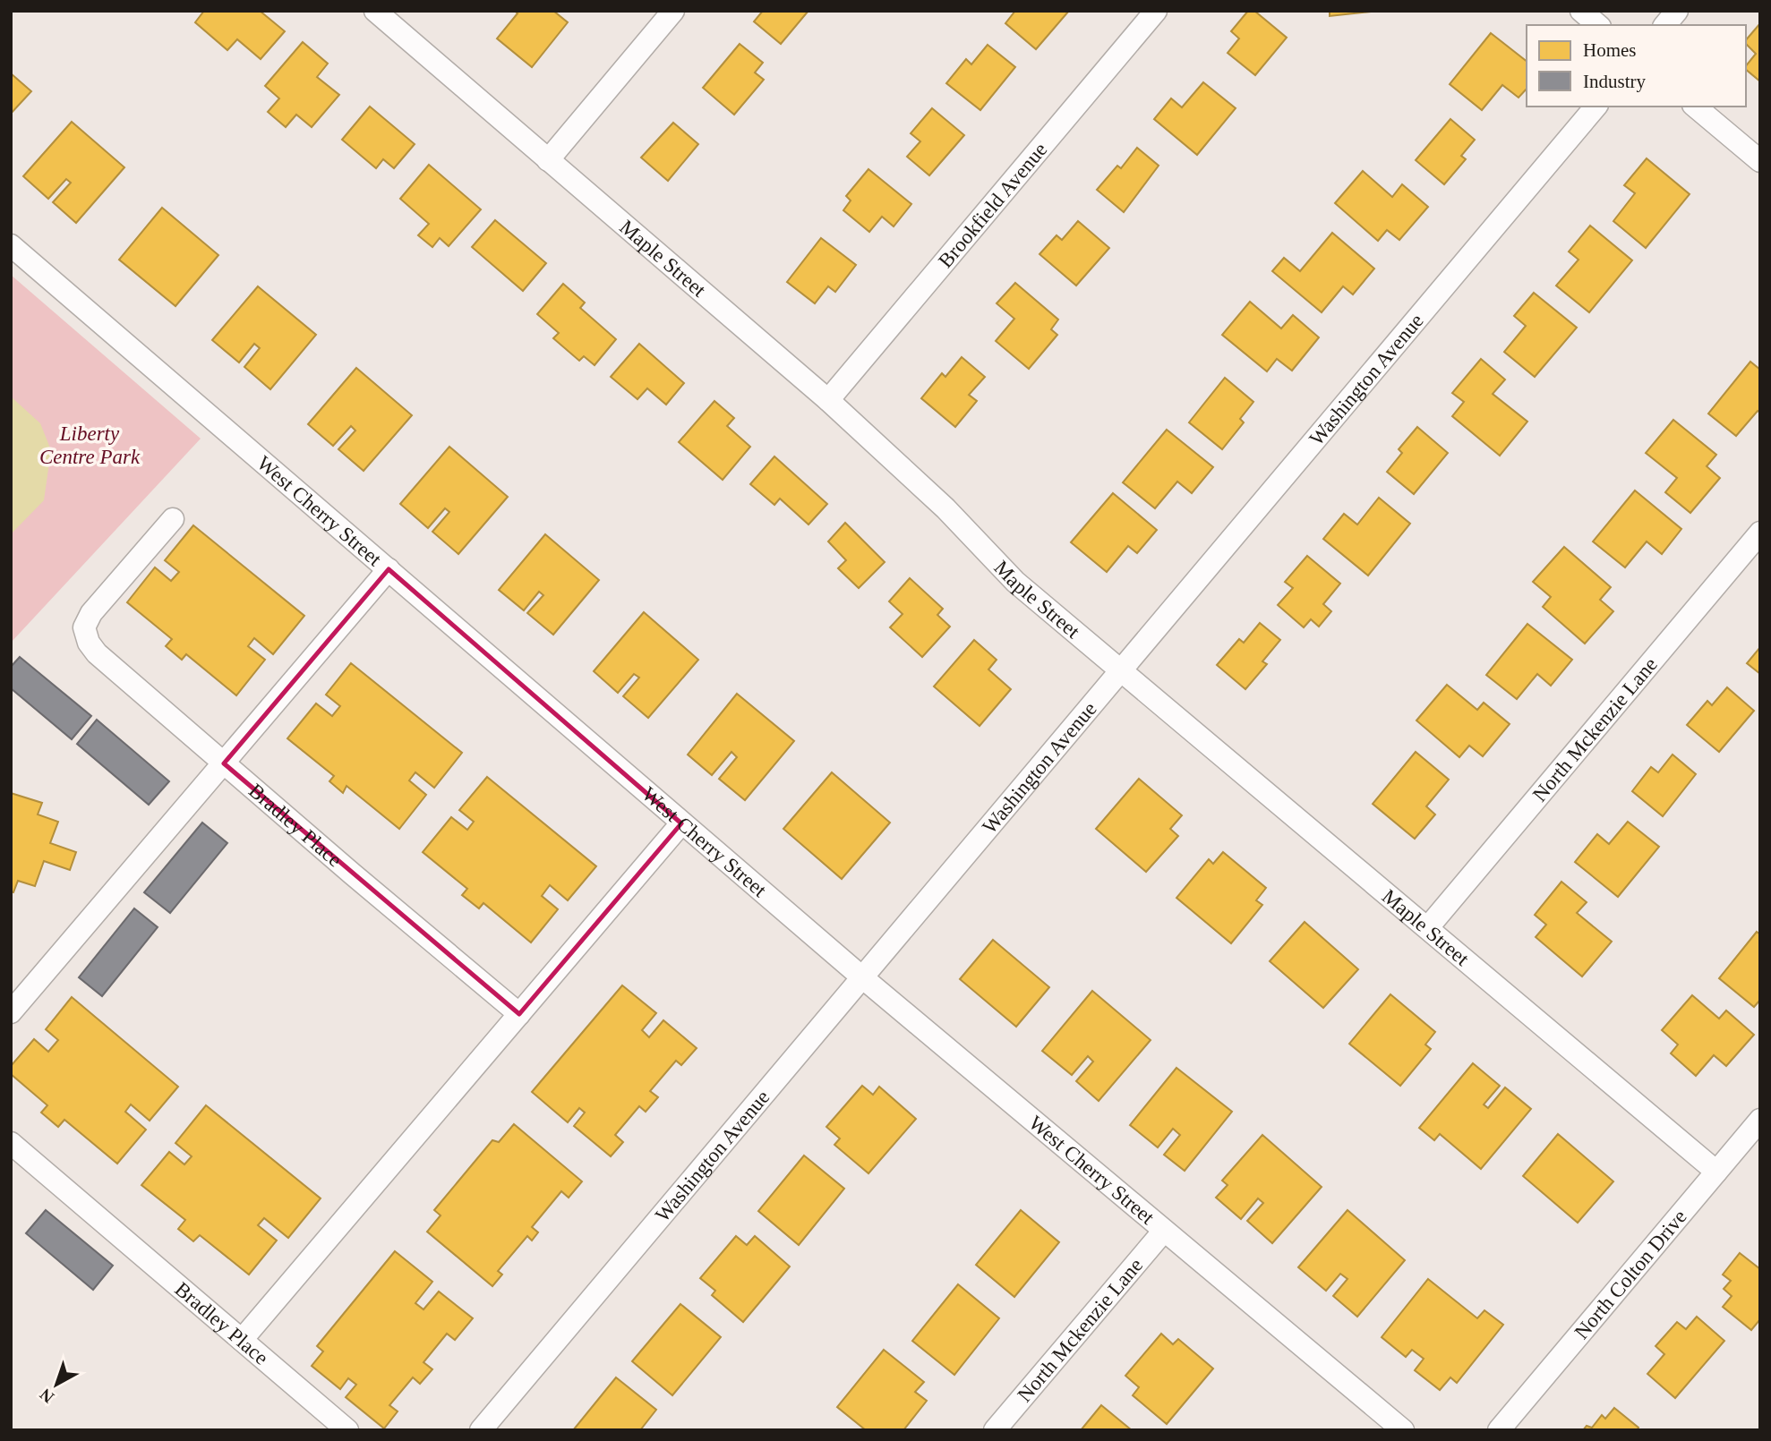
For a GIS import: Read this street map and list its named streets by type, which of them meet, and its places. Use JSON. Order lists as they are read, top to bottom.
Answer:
{
  "streets": {
    "street": [
      "Brookfield Avenue",
      "Maple Street",
      "Washington Avenue",
      "West Cherry Street",
      "North Mckenzie Lane",
      "Bradley Place",
      "North Colton Drive"
    ]
  },
  "crossings": [
    ["Brookfield Avenue", "Maple Street"],
    ["Maple Street", "Washington Avenue"],
    ["Maple Street", "North Mckenzie Lane"],
    ["Maple Street", "North Colton Drive"],
    ["Washington Avenue", "West Cherry Street"],
    ["West Cherry Street", "North Mckenzie Lane"]
  ],
  "parks": ["Liberty Centre Park"],
  "legend": ["Homes", "Industry"],
  "north": "bottom left"
}
